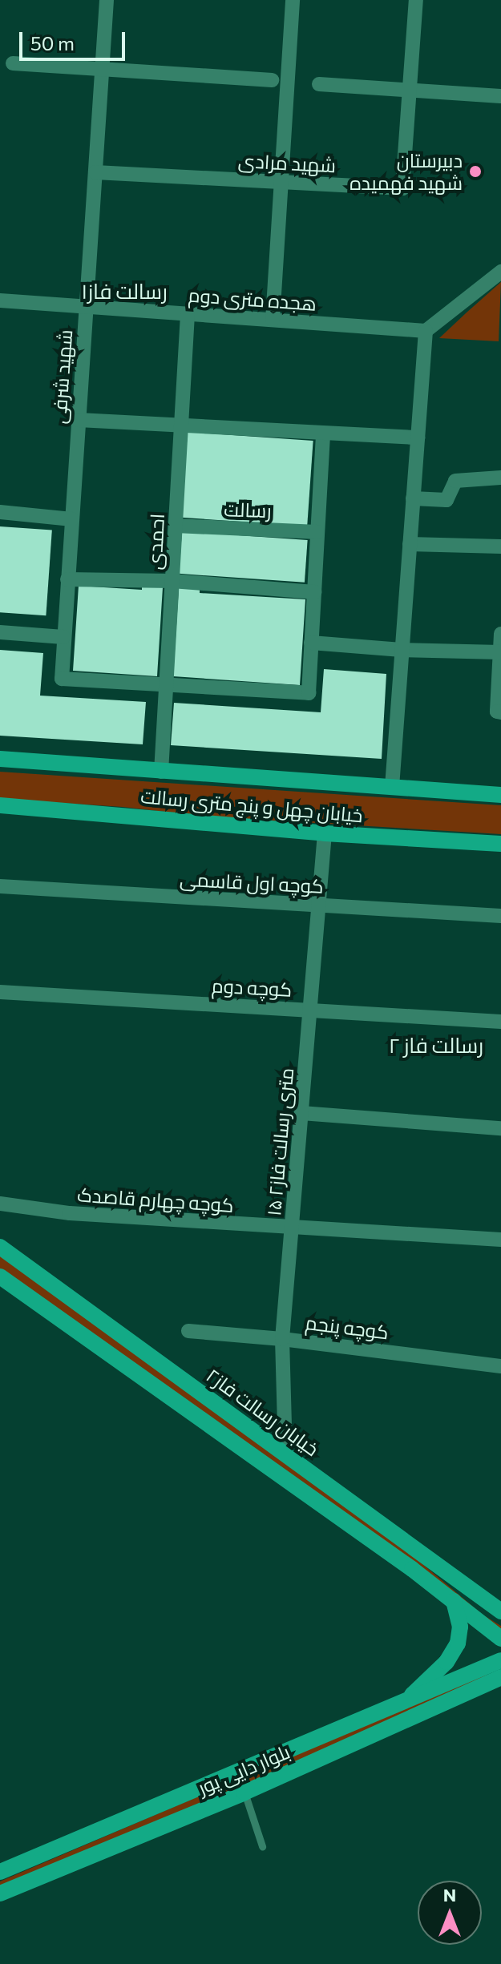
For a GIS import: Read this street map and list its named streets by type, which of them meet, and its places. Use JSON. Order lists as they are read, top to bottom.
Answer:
{
  "streets": {
    "main road": ["خیابان چهل و پنج متری رسالت", "خیابان رسالت فاز۲", "بلوار دایی پور"],
    "street": [
      "شهید مرادی",
      "هجده متری دوم",
      "شهید شرفی",
      "رسالت",
      "احمدی",
      "کوچه اول قاسمی",
      "کوچه دوم",
      "۱۵ متری رسالت فاز۲",
      "کوچه چهارم قاصدک",
      "کوچه پنجم"
    ]
  },
  "crossings": [
    ["شهید مرادی", "شهید شرفی"],
    ["هجده متری دوم", "شهید شرفی"],
    ["هجده متری دوم", "احمدی"],
    ["شهید شرفی", "احمدی"],
    ["رسالت", "احمدی"],
    ["احمدی", "خیابان چهل و پنج متری رسالت"],
    ["خیابان چهل و پنج متری رسالت", "۱۵ متری رسالت فاز۲"],
    ["کوچه اول قاسمی", "۱۵ متری رسالت فاز۲"],
    ["کوچه دوم", "۱۵ متری رسالت فاز۲"],
    ["۱۵ متری رسالت فاز۲", "کوچه چهارم قاصدک"],
    ["۱۵ متری رسالت فاز۲", "کوچه پنجم"],
    ["۱۵ متری رسالت فاز۲", "خیابان رسالت فاز۲"]
  ],
  "districts": ["رسالت فاز۱", "رسالت فاز ۲"],
  "places": ["دبیرستان شهید فهمیده"],
  "scale_bar": "50 m",
  "north": "top"
}
